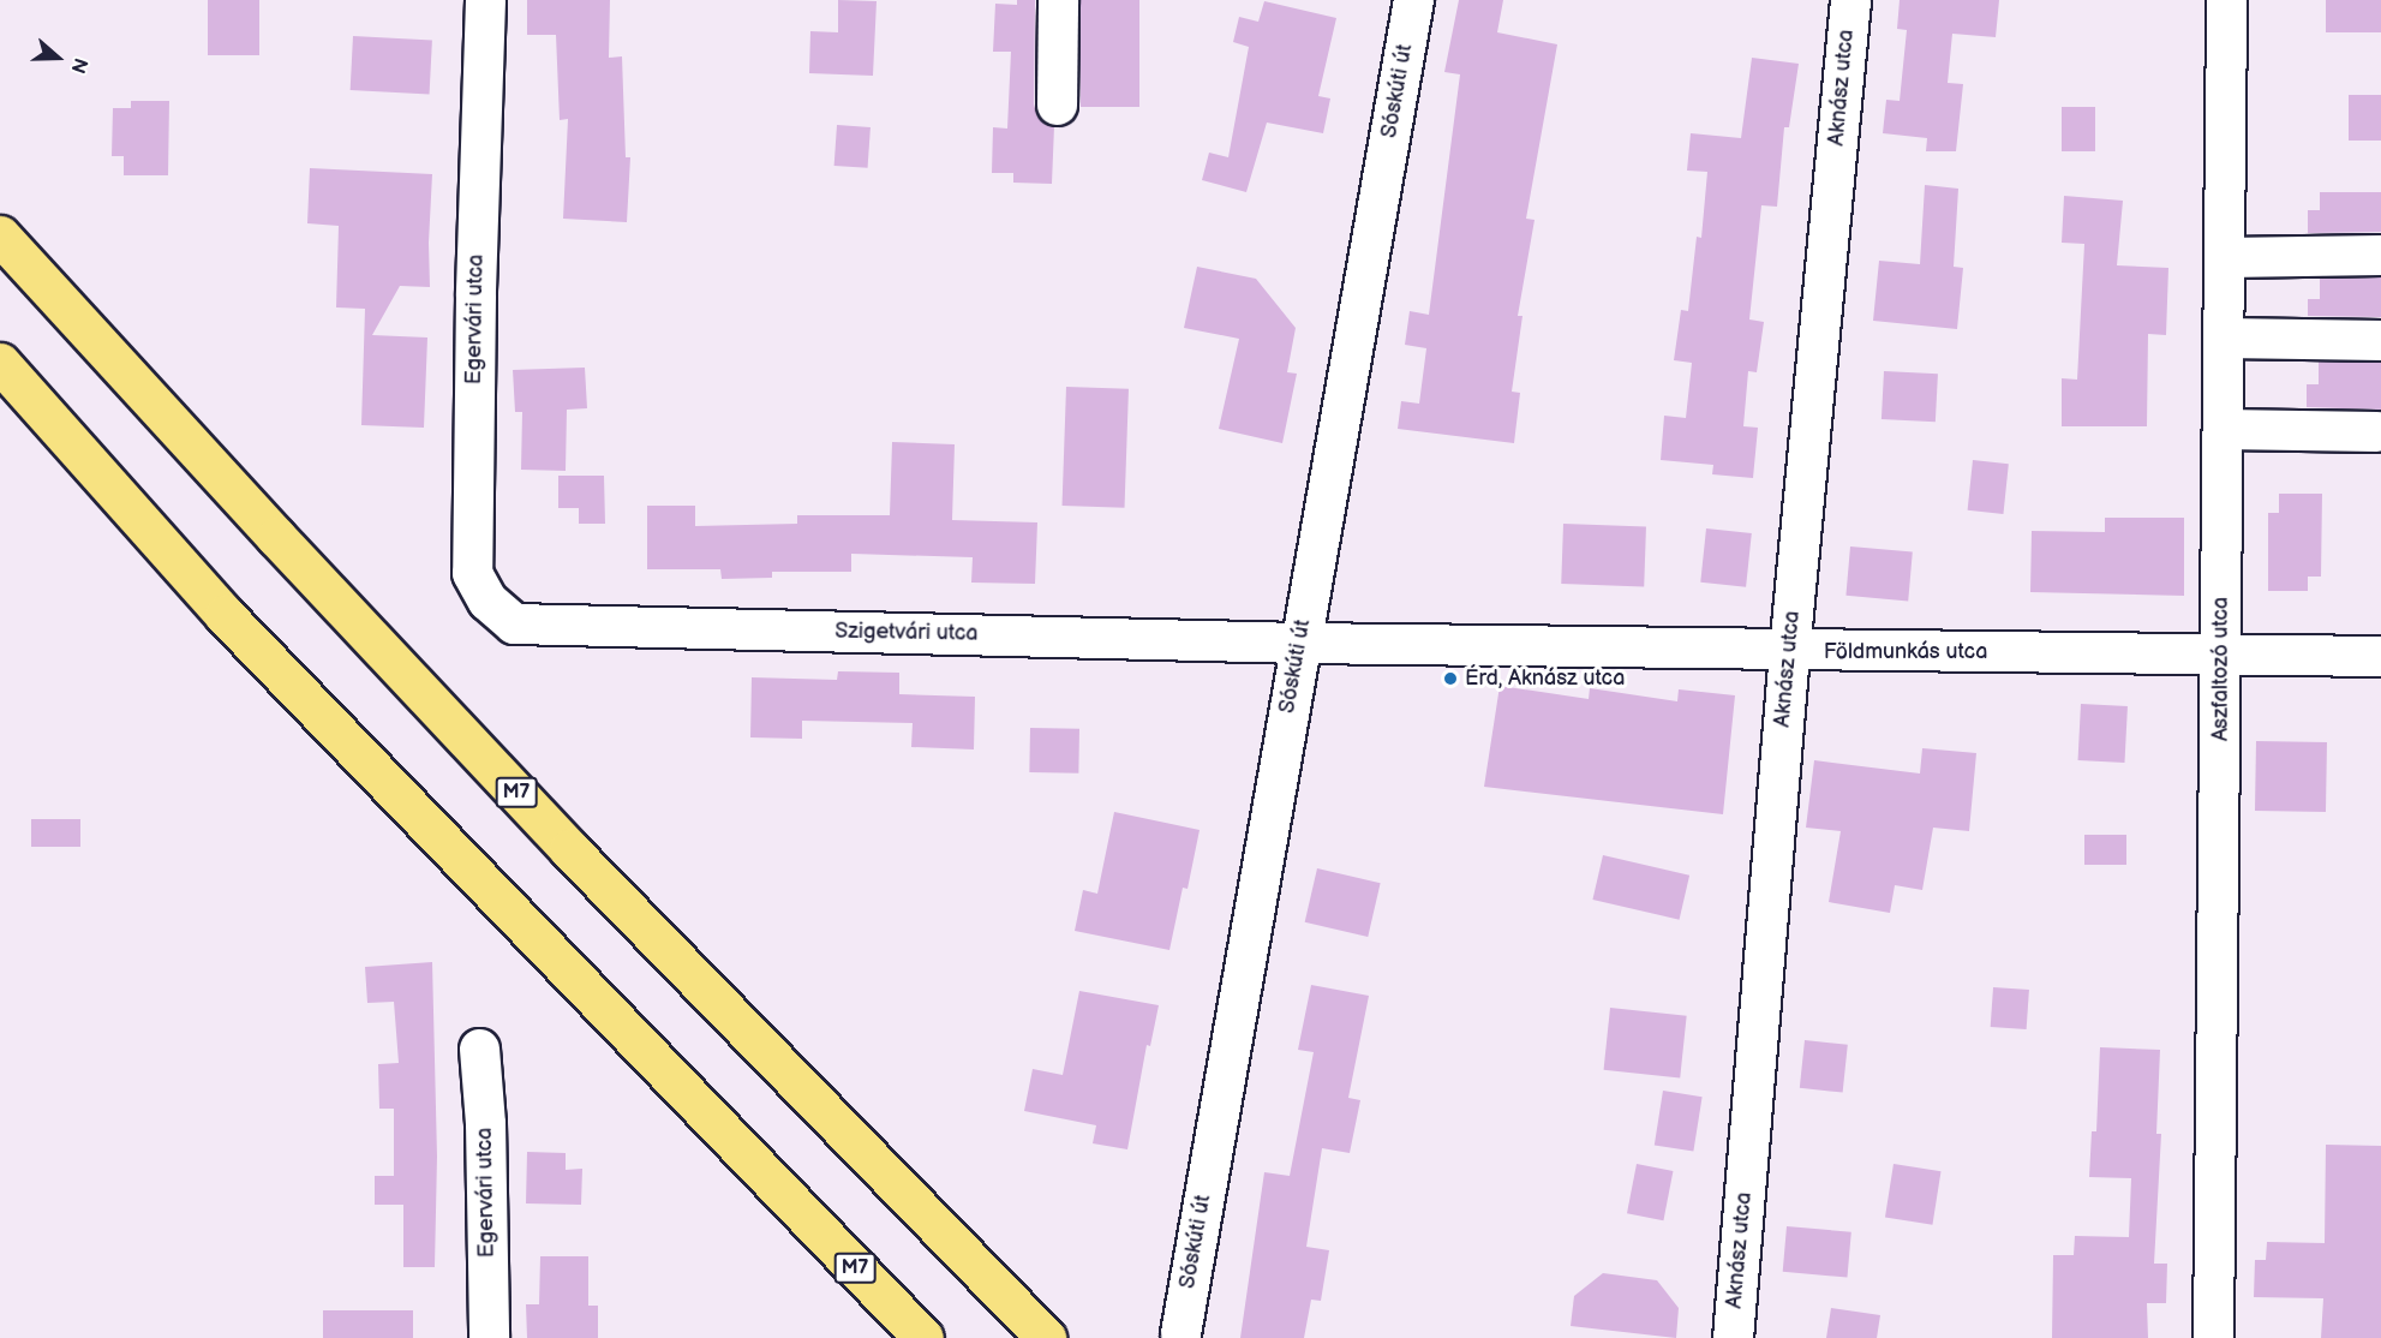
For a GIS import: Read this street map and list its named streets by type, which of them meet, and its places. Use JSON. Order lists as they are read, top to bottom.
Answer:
{
  "streets": {
    "highway": ["M7"],
    "street": [
      "Aknász utca",
      "Sóskúti út",
      "Egervári utca",
      "Szigetvári utca",
      "Földmunkás utca",
      "Aszfaltozó utca"
    ]
  },
  "crossings": [
    ["Aknász utca", "Földmunkás utca"],
    ["Sóskúti út", "Szigetvári utca"],
    ["Sóskúti út", "Földmunkás utca"],
    ["Egervári utca", "Szigetvári utca"],
    ["Szigetvári utca", "Földmunkás utca"],
    ["Földmunkás utca", "Aszfaltozó utca"]
  ],
  "places": ["Érd, Aknász utca"],
  "north": "right"
}
